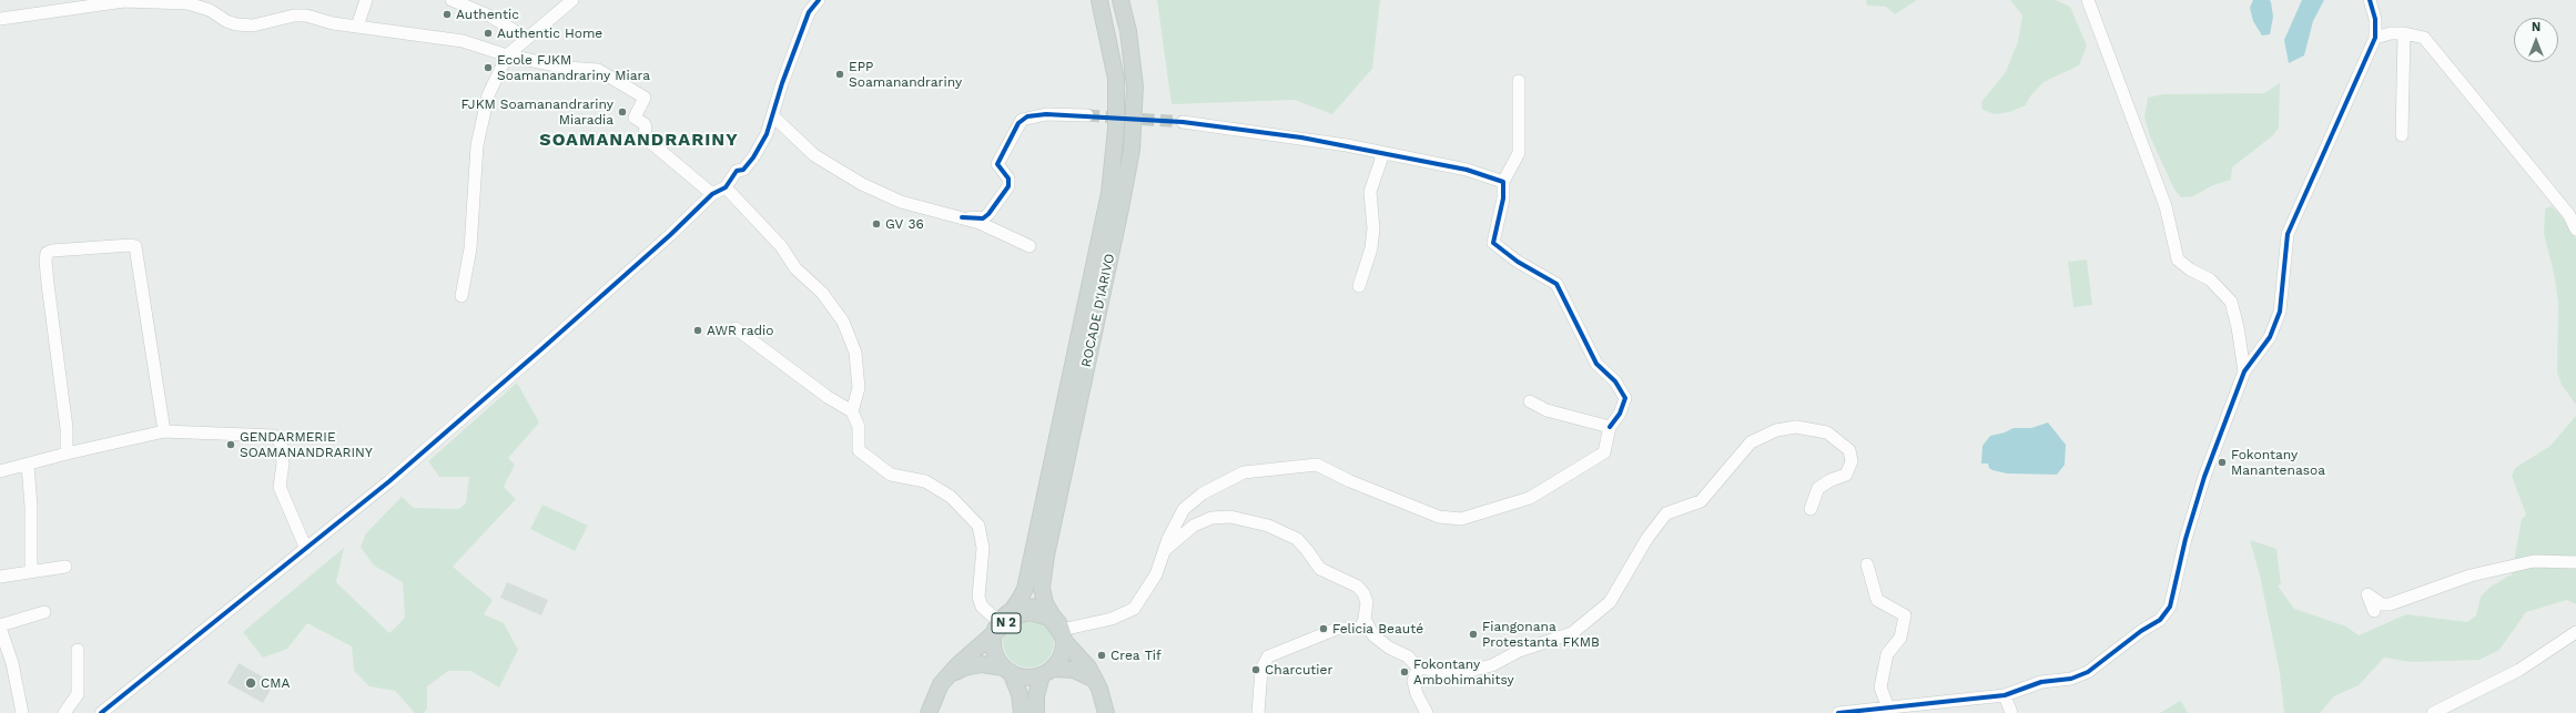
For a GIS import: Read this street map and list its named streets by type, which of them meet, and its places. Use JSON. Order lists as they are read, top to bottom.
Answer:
{
  "streets": {
    "main road": ["ROCADE D'IARIVO", "N 2"]
  },
  "crossings": [
    ["ROCADE D'IARIVO", "N 2"]
  ],
  "districts": ["SOAMANANDRARINY"],
  "places": [
    "Authentic",
    "Authentic Home",
    "Ecole FJKM Soamanandrariny Miara",
    "EPP Soamanandrariny",
    "FJKM Soamanandrariny Miaradia",
    "GV 36",
    "AWR radio",
    "GENDARMERIE SOAMANANDRARINY",
    "Fokontany Manantenasoa",
    "Felicia Beauté",
    "Fiangonana Protestanta FKMB",
    "Crea Tif",
    "Charcutier",
    "Fokontany Ambohimahitsy",
    "CMA"
  ],
  "north": "top"
}
